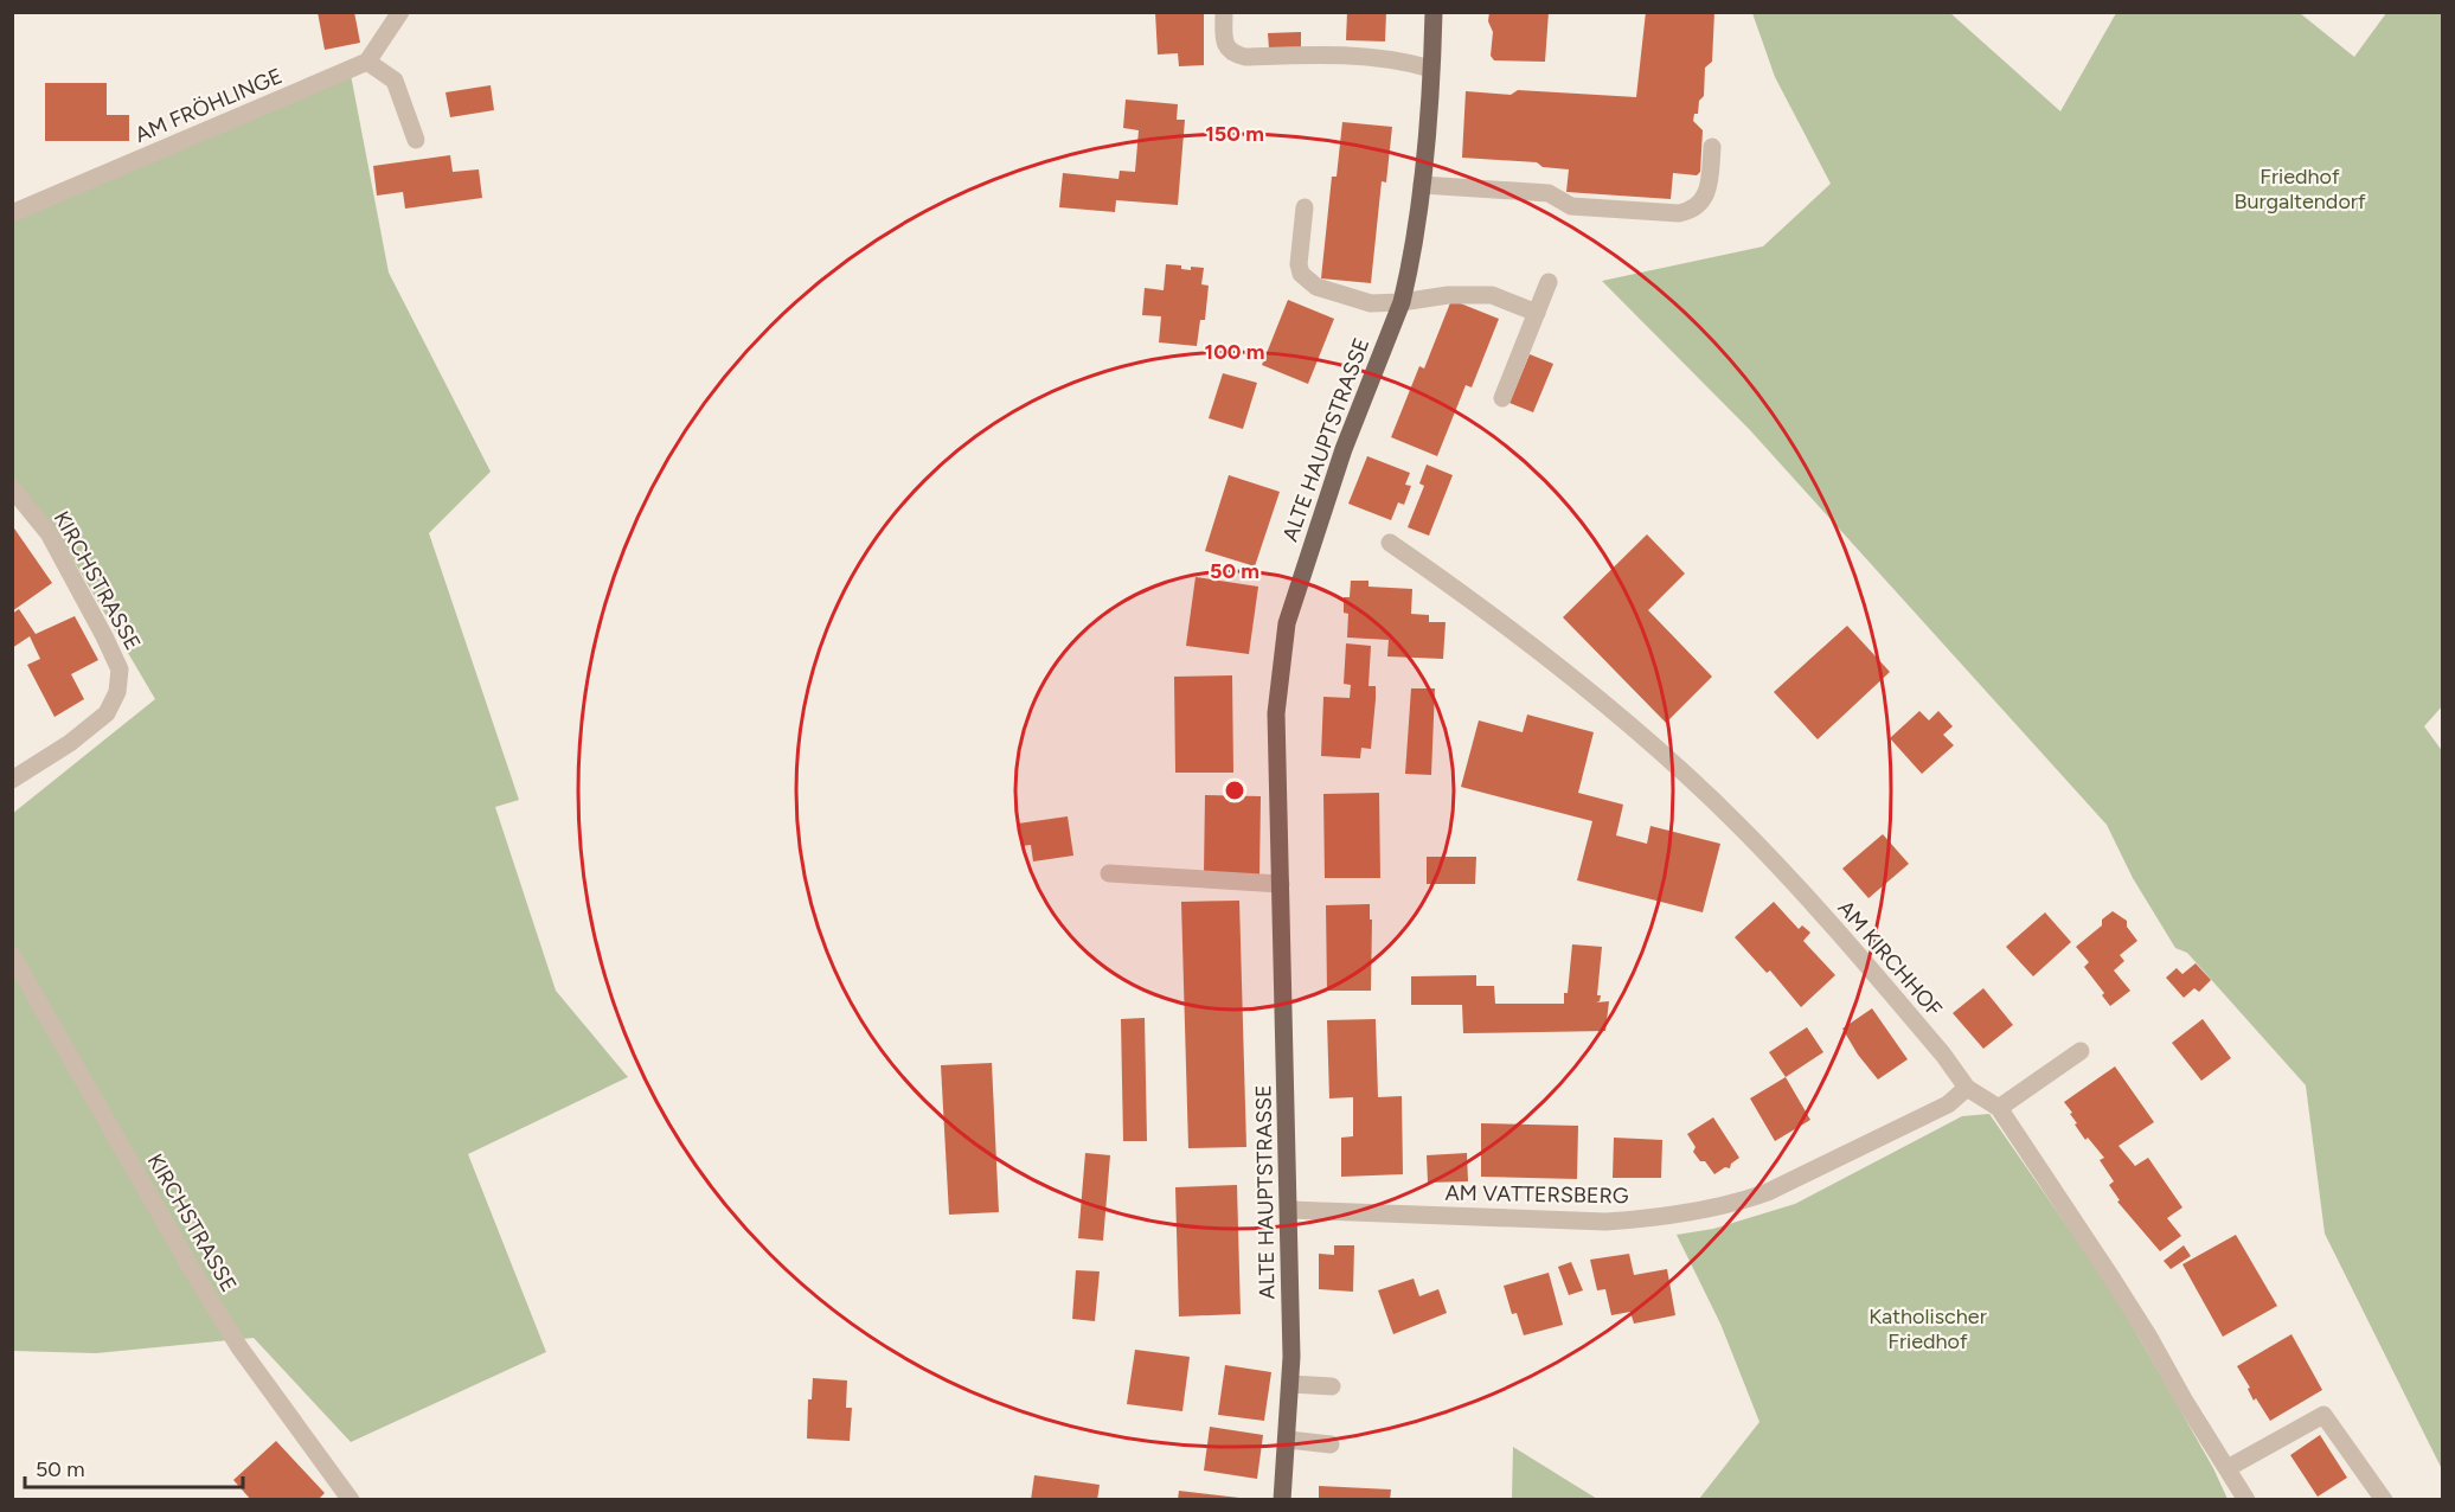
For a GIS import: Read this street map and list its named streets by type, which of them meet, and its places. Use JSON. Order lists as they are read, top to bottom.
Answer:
{
  "streets": {
    "main road": ["ALTE HAUPTSTRASSE"],
    "street": [
      "AM FRÖHLINGE",
      "KIRCHSTRASSE",
      "AM KIRCHHOF",
      "AM VATTERSBERG"
    ]
  },
  "crossings": [
    ["ALTE HAUPTSTRASSE", "AM VATTERSBERG"],
    ["AM KIRCHHOF", "AM VATTERSBERG"]
  ],
  "parks": ["Friedhof Burgaltendorf", "Katholischer Friedhof"],
  "scale_bar": "50 m",
  "rings": ["150 m", "100 m", "50 m"]
}
